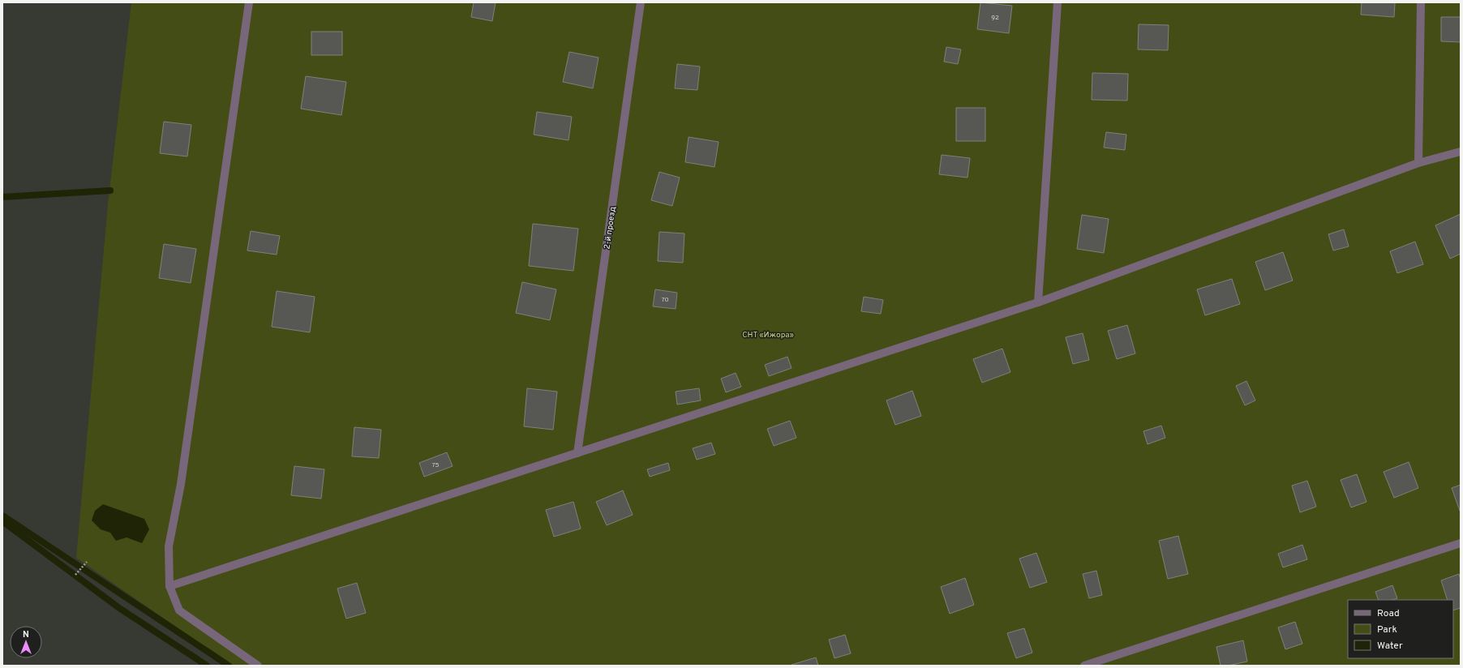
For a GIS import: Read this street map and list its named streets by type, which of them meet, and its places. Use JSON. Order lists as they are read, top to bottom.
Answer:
{
  "streets": {
    "street": ["2-й проезд"]
  },
  "parks": ["СНТ «Ижора»"],
  "house_numbers": ["92", "70", "75"],
  "legend": ["Road", "Park", "Water"],
  "north": "top"
}
